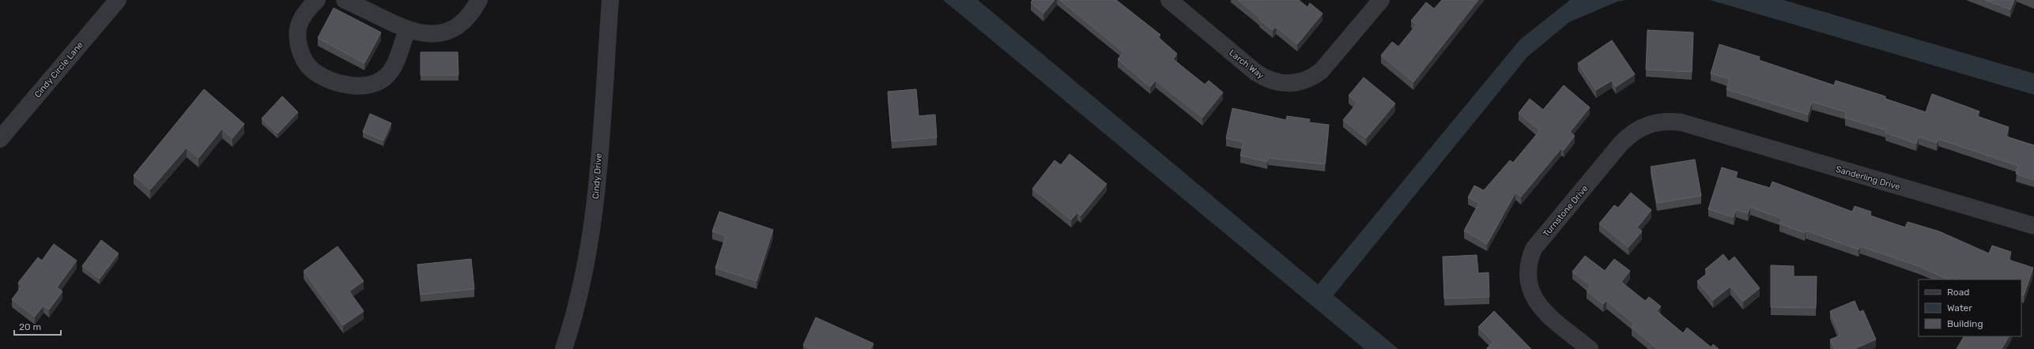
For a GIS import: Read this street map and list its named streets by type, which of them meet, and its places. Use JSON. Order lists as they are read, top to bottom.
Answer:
{
  "streets": {
    "street": [
      "Larch Way",
      "Cindy Circle Lane",
      "Cindy Drive",
      "Sanderling Drive",
      "Turnstone Drive"
    ]
  },
  "crossings": [
    ["Sanderling Drive", "Turnstone Drive"]
  ],
  "legend": ["Road", "Water", "Building"],
  "scale_bar": "20 m"
}
